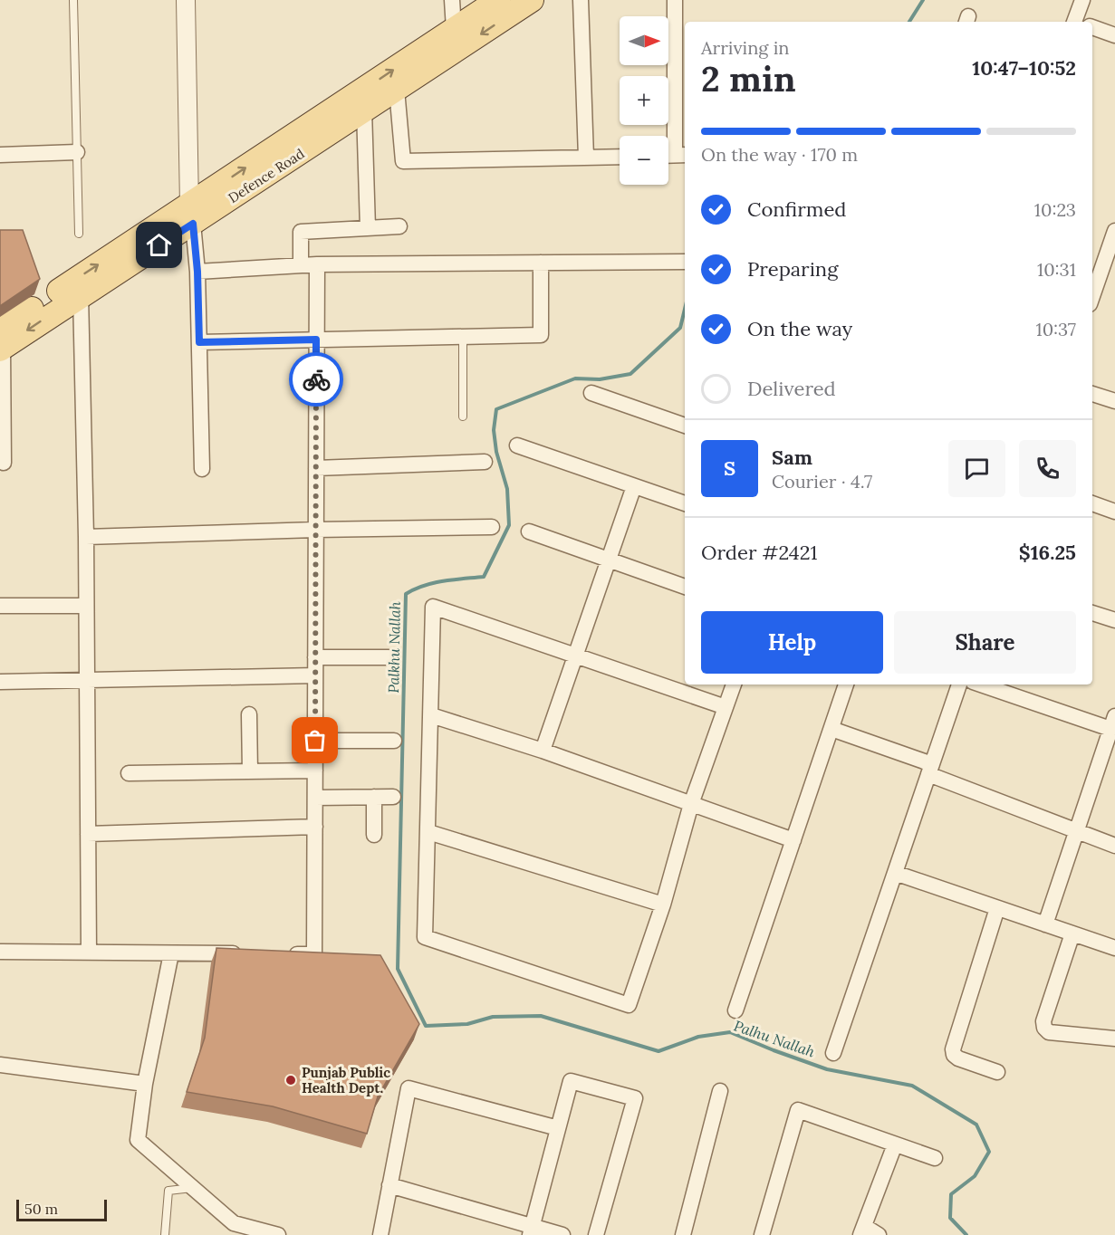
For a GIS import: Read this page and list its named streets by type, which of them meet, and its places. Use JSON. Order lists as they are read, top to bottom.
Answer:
{
  "streets": {
    "main road": ["Defence Road"]
  },
  "water": ["Palkhu Nallah", "Palhu Nallah"],
  "places": ["Punjab Public Health Dept."],
  "scale_bar": "50 m",
  "north": "right",
  "page": {
    "map_buttons": ["+", "−"],
    "heading": ["2 min", "Arriving in", "10:47–10:52"],
    "panel": [
      "Sam",
      "Courier · 4.7",
      "Order #2421",
      "$16.25"
    ],
    "bar": "On the way · 170 m",
    "list": [
      ["Confirmed", "10:23"],
      ["Preparing", "10:31"],
      ["On the way", "10:37"],
      "Delivered"
    ],
    "round": "S",
    "buttons": ["Help", "Share"],
    "scale": "50 m"
  }
}
